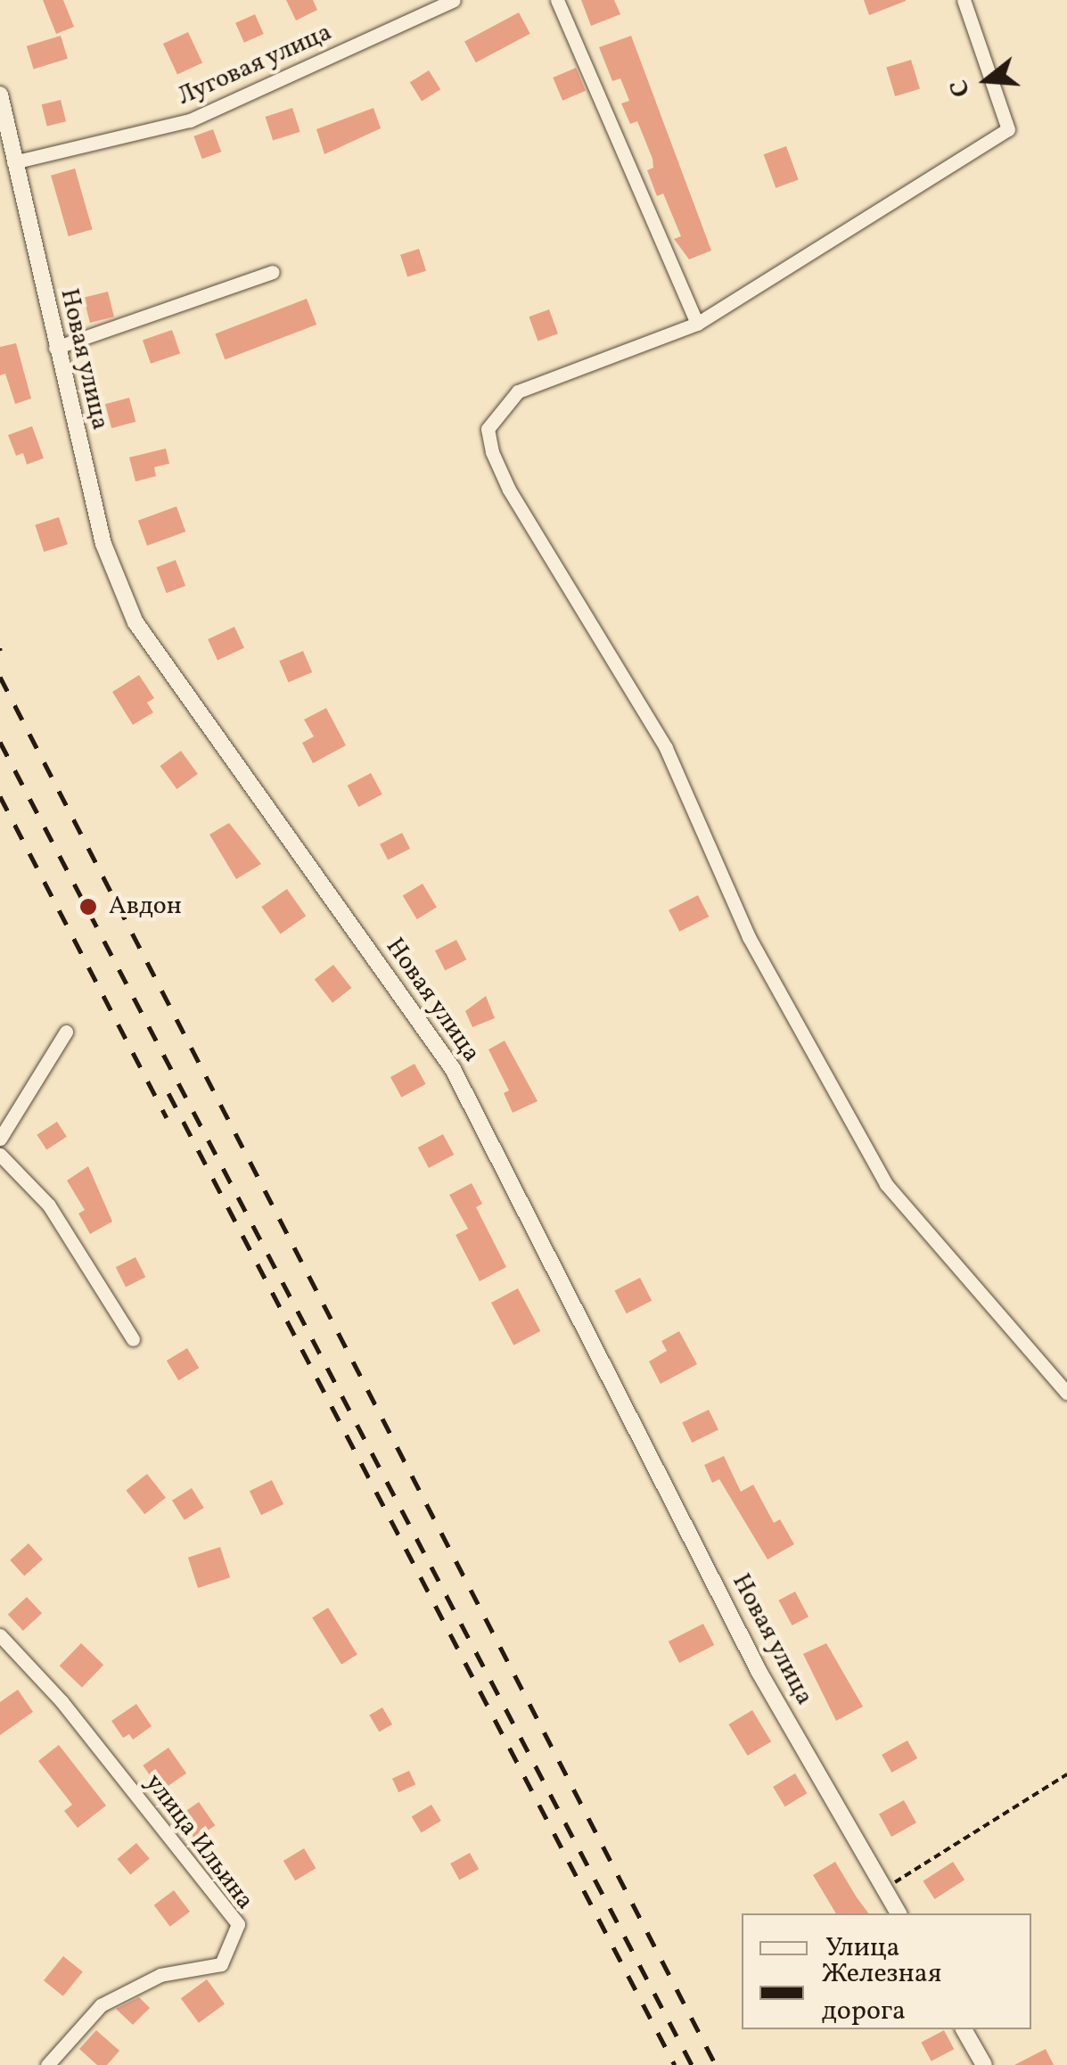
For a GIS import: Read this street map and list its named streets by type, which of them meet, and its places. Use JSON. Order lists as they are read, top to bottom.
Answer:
{
  "streets": {
    "street": ["Луговая улица", "Новая улица", "улица Ильина"]
  },
  "crossings": [
    ["Луговая улица", "Новая улица"]
  ],
  "places": ["Авдон"],
  "legend": ["Улица", "Железная дорога"],
  "north": "left"
}
